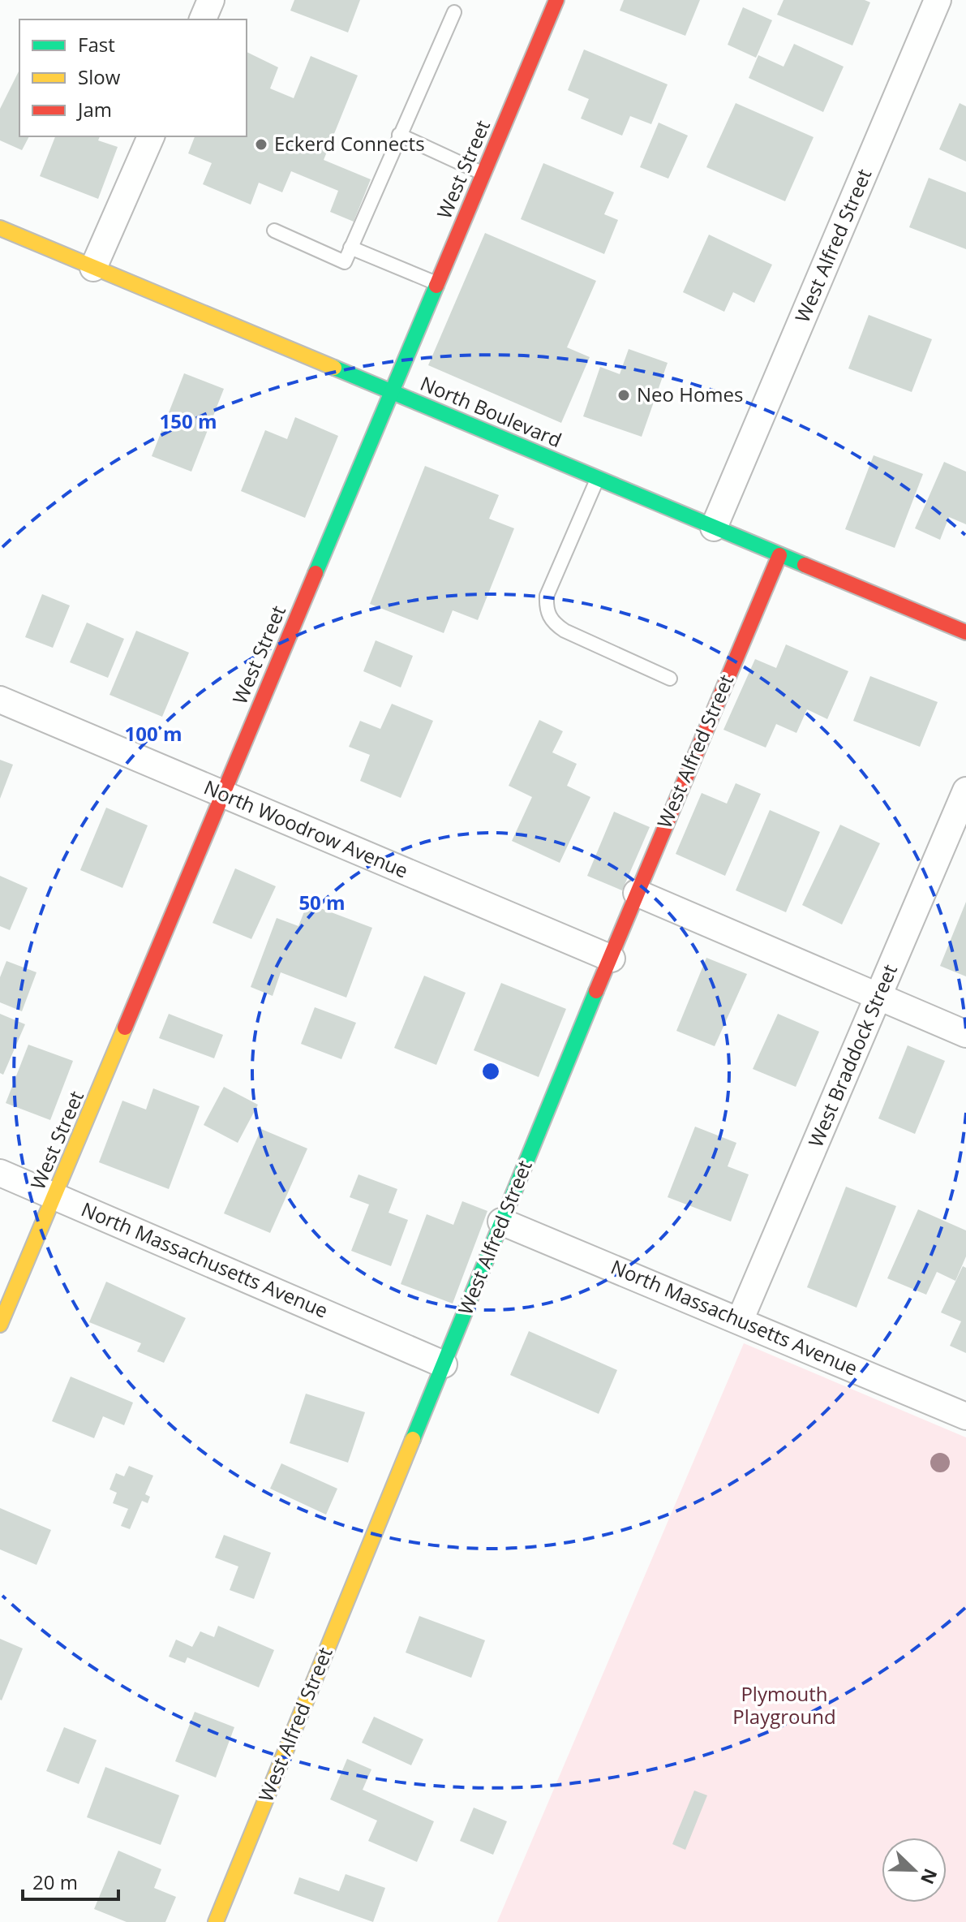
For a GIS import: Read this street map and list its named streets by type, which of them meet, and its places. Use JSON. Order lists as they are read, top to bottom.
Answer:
{
  "streets": {
    "street": [
      "West Street",
      "West Alfred Street",
      "North Boulevard",
      "North Woodrow Avenue",
      "West Braddock Street",
      "North Massachusetts Avenue"
    ]
  },
  "crossings": [
    ["West Street", "North Boulevard"],
    ["West Street", "North Woodrow Avenue"],
    ["West Street", "North Massachusetts Avenue"],
    ["West Alfred Street", "North Boulevard"],
    ["West Alfred Street", "North Woodrow Avenue"],
    ["West Alfred Street", "North Massachusetts Avenue"],
    ["West Braddock Street", "North Massachusetts Avenue"]
  ],
  "parks": ["Plymouth Playground"],
  "places": ["Eckerd Connects", "Neo Homes"],
  "legend": ["Fast", "Slow", "Jam"],
  "scale_bar": "20 m",
  "north": "bottom right",
  "rings": ["150 m", "100 m", "50 m"]
}
